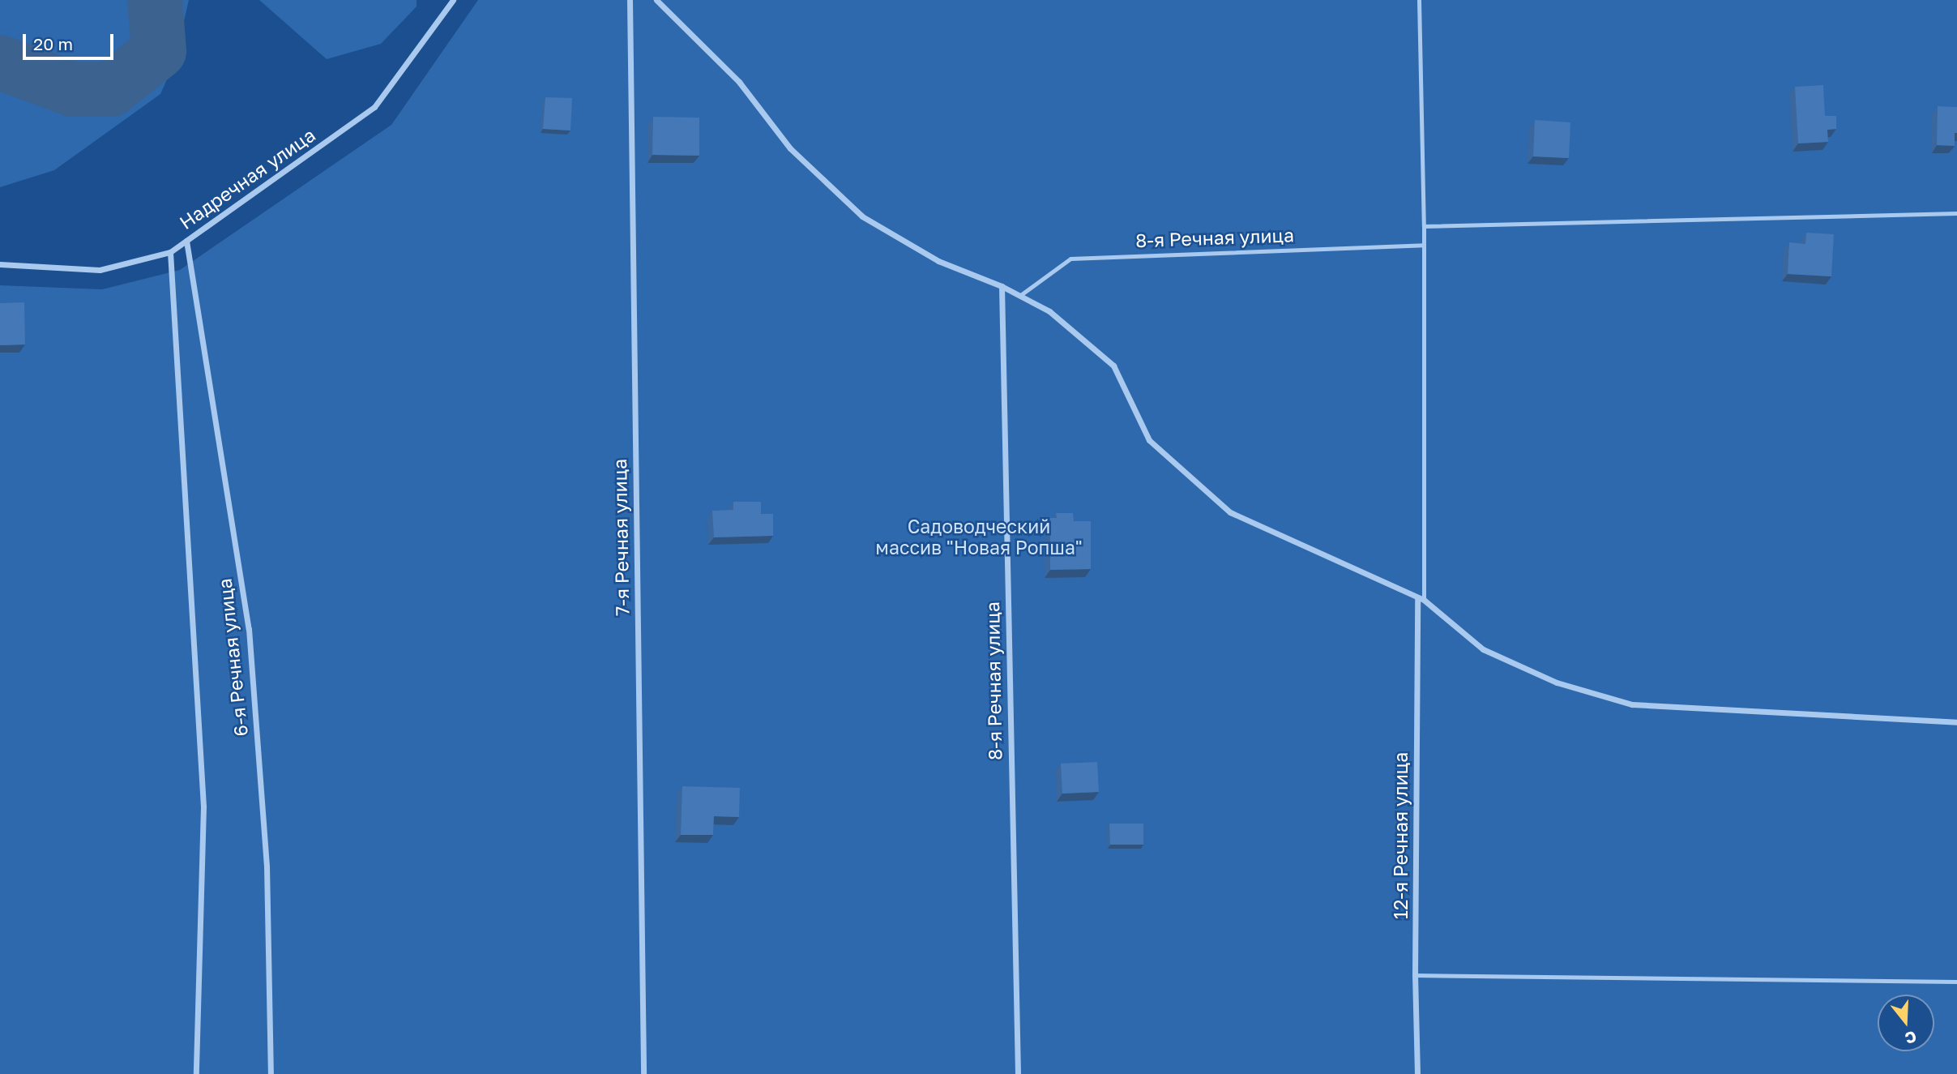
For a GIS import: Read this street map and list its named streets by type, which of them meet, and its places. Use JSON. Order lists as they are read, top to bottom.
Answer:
{
  "streets": {
    "street": [
      "Надречная улица",
      "8-я Речная улица",
      "7-я Речная улица",
      "6-я Речная улица",
      "12-я Речная улица"
    ]
  },
  "crossings": [
    ["Надречная улица", "6-я Речная улица"]
  ],
  "parks": ["Садоводческий массив \"Новая Ропша\""],
  "scale_bar": "20 m",
  "north": "bottom"
}
